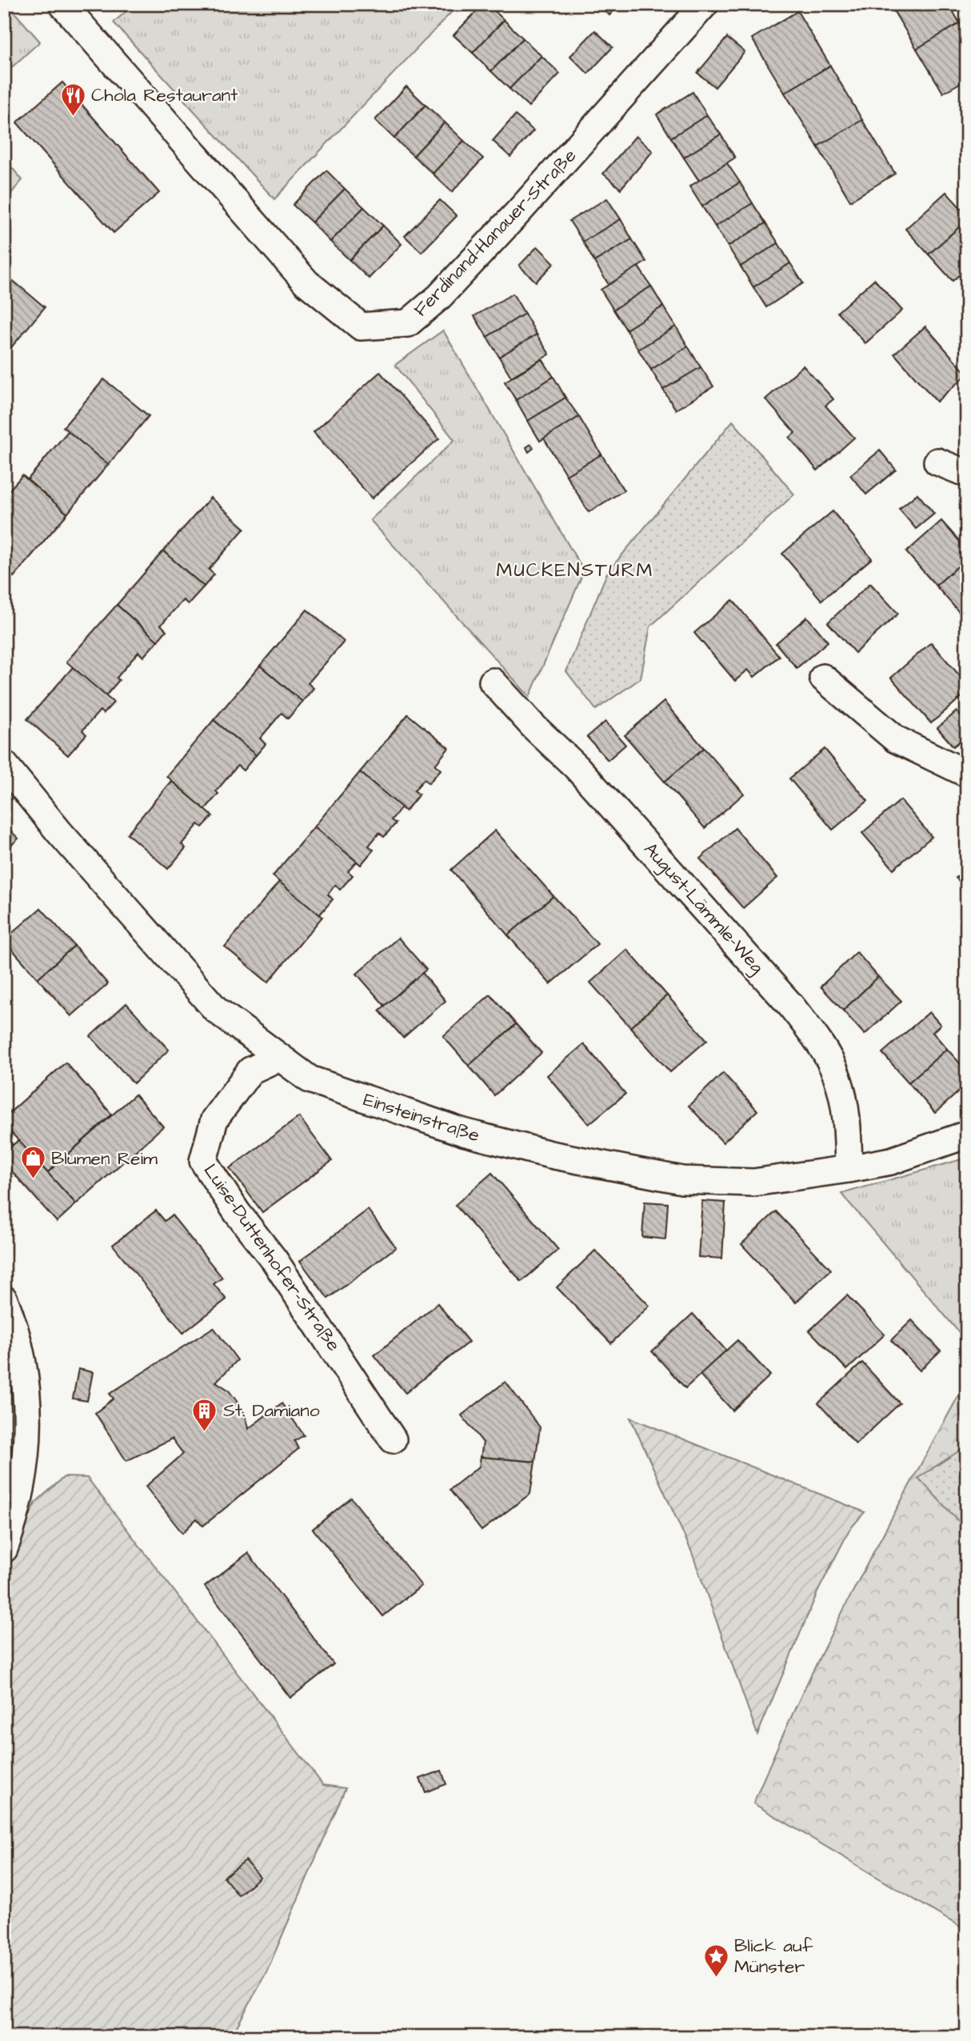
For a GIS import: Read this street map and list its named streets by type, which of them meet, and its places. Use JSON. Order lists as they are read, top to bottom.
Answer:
{
  "streets": {
    "street": [
      "Ferdinand-Hanauer-Straße",
      "August-Lämmle-Weg",
      "Einsteinstraße",
      "Luise-Duttenhofer-Straße"
    ]
  },
  "crossings": [
    ["August-Lämmle-Weg", "Einsteinstraße"],
    ["Einsteinstraße", "Luise-Duttenhofer-Straße"]
  ],
  "districts": ["MUCKENSTURM"],
  "places": {
    "restaurant": ["Chola Restaurant"],
    "shop": ["Blumen Reim"],
    "building": ["St. Damiano"],
    "place": ["Blick auf Münster"]
  }
}
